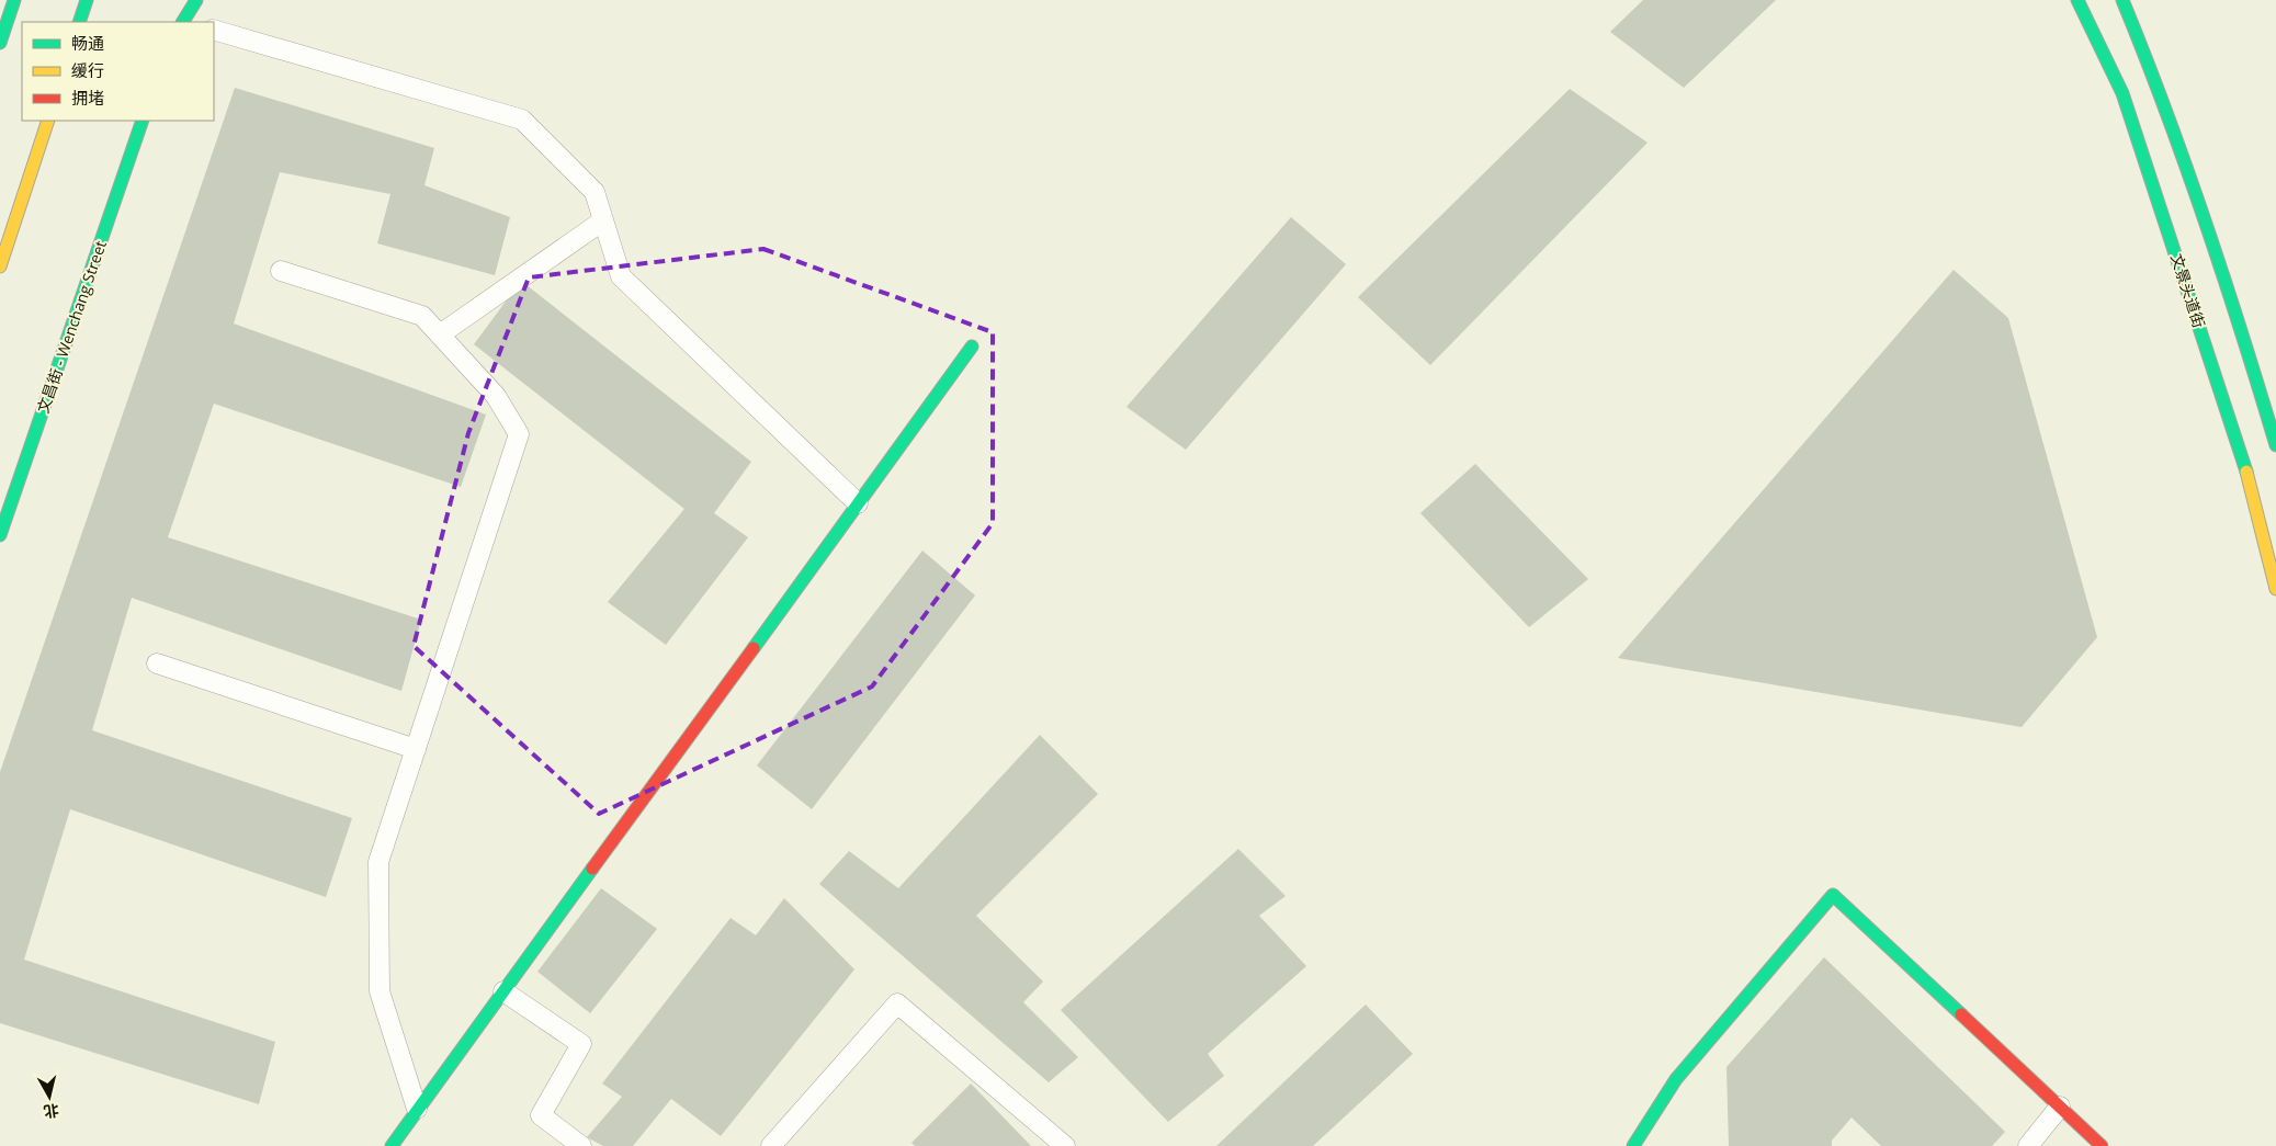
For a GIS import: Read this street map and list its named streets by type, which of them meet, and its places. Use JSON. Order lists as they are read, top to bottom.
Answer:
{
  "streets": {
    "main road": ["文景头道街", "文昌街 - Wenchang Street"]
  },
  "legend": ["畅通", "缓行", "拥堵"],
  "north": "bottom"
}
